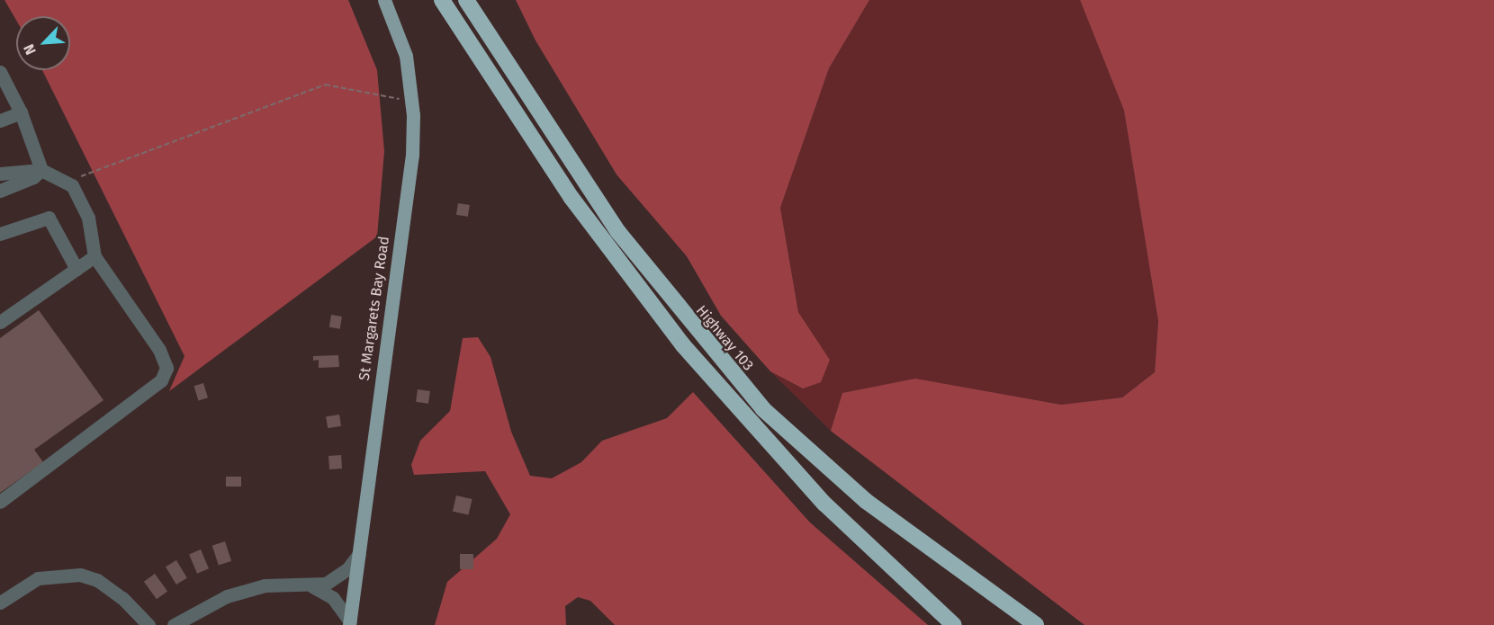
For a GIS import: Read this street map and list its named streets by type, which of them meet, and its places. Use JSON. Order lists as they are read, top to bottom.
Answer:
{
  "streets": {
    "highway": ["Highway 103"],
    "main road": ["St Margarets Bay Road"]
  },
  "north": "bottom left"
}
